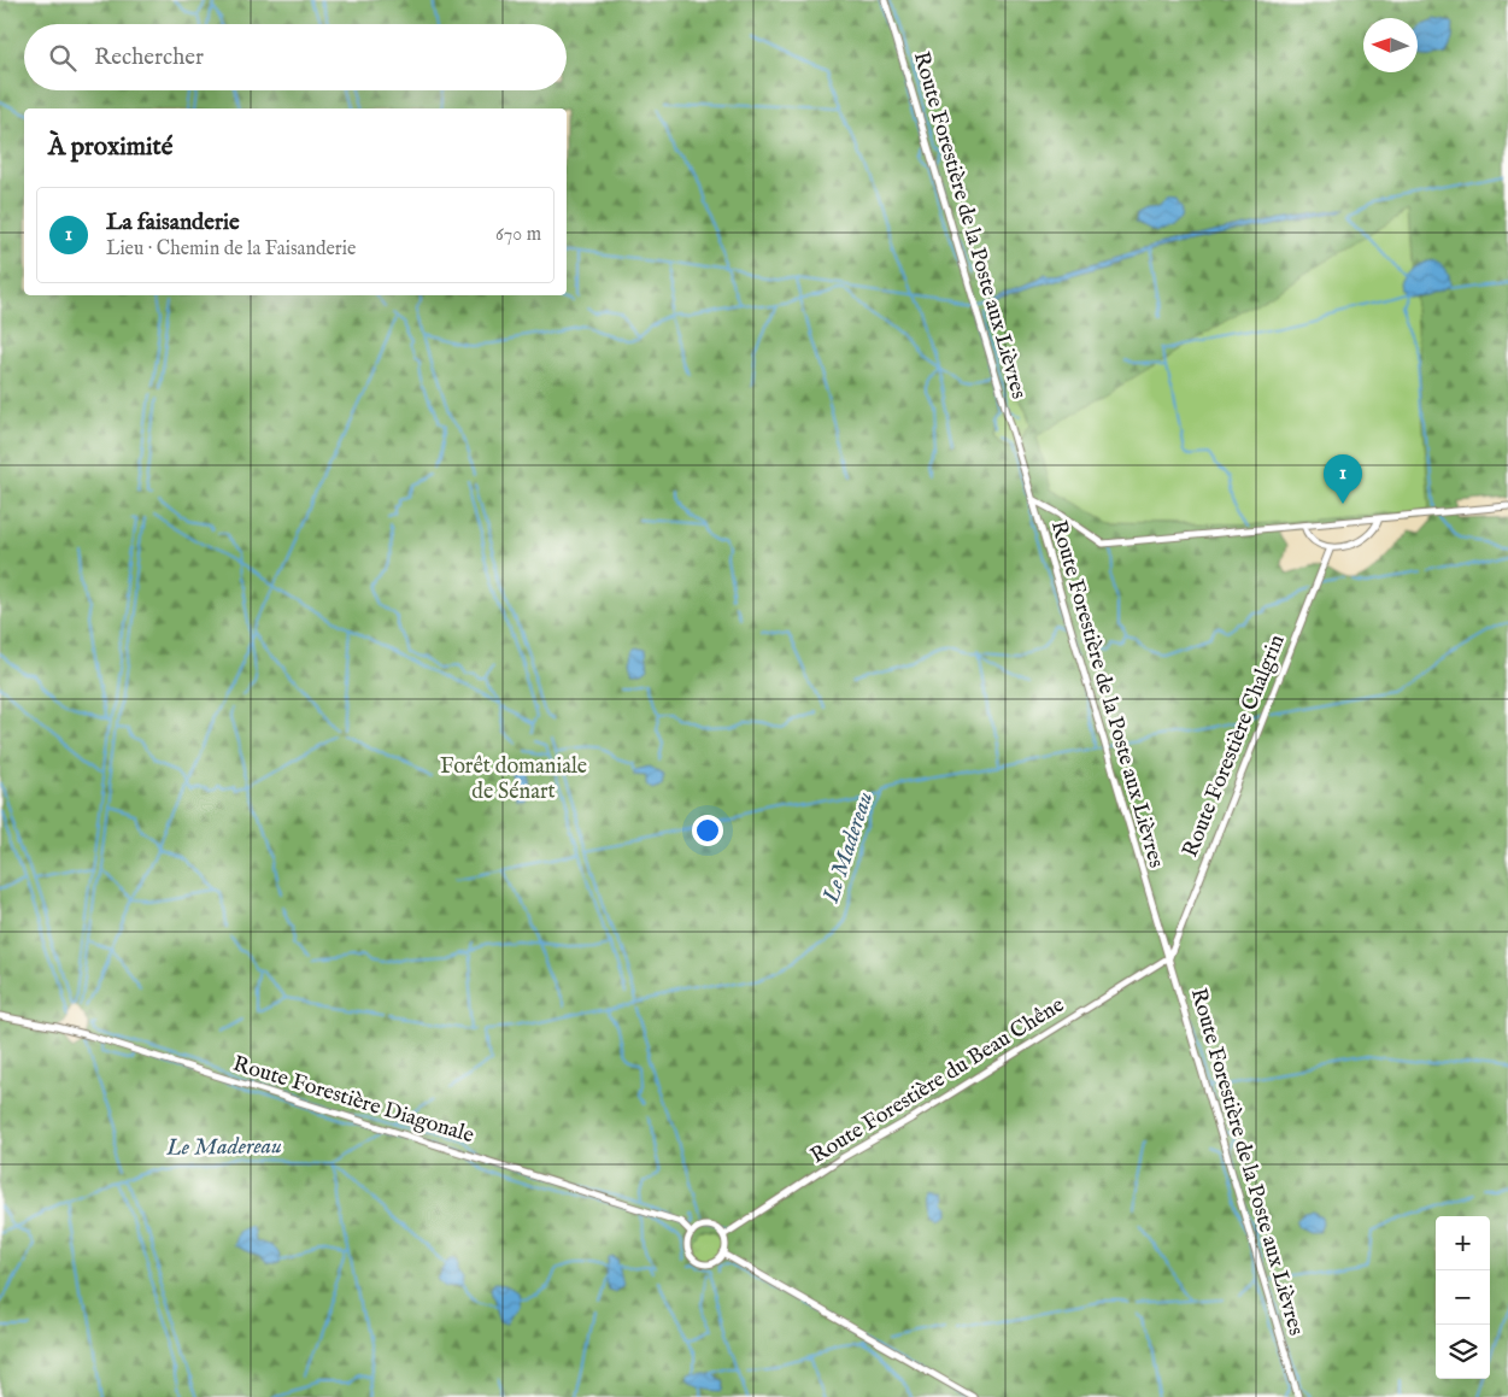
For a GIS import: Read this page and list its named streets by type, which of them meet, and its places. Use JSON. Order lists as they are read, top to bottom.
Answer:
{
  "streets": {
    "street": [
      "Route Forestière de la Poste aux Lièvres",
      "Route Forestière Chalgrin",
      "Route Forestière du Beau Chêne",
      "Route Forestière Diagonale"
    ]
  },
  "crossings": [
    ["Route Forestière de la Poste aux Lièvres", "Route Forestière Chalgrin"],
    ["Route Forestière de la Poste aux Lièvres", "Route Forestière du Beau Chêne"],
    ["Route Forestière Chalgrin", "Route Forestière du Beau Chêne"],
    ["Route Forestière du Beau Chêne", "Route Forestière Diagonale"]
  ],
  "water": ["Le Madereau"],
  "parks": ["Forêt domaniale de Sénart"],
  "north": "left",
  "page": {
    "search": "Rechercher",
    "heading": "À proximité",
    "list": [
      {
        "mark": "1",
        "name": "La faisanderie",
        "note": "Lieu · Chemin de la Faisanderie",
        "value": "670 m"
      }
    ],
    "pins": "1",
    "map_buttons": ["+", "−"]
  }
}
